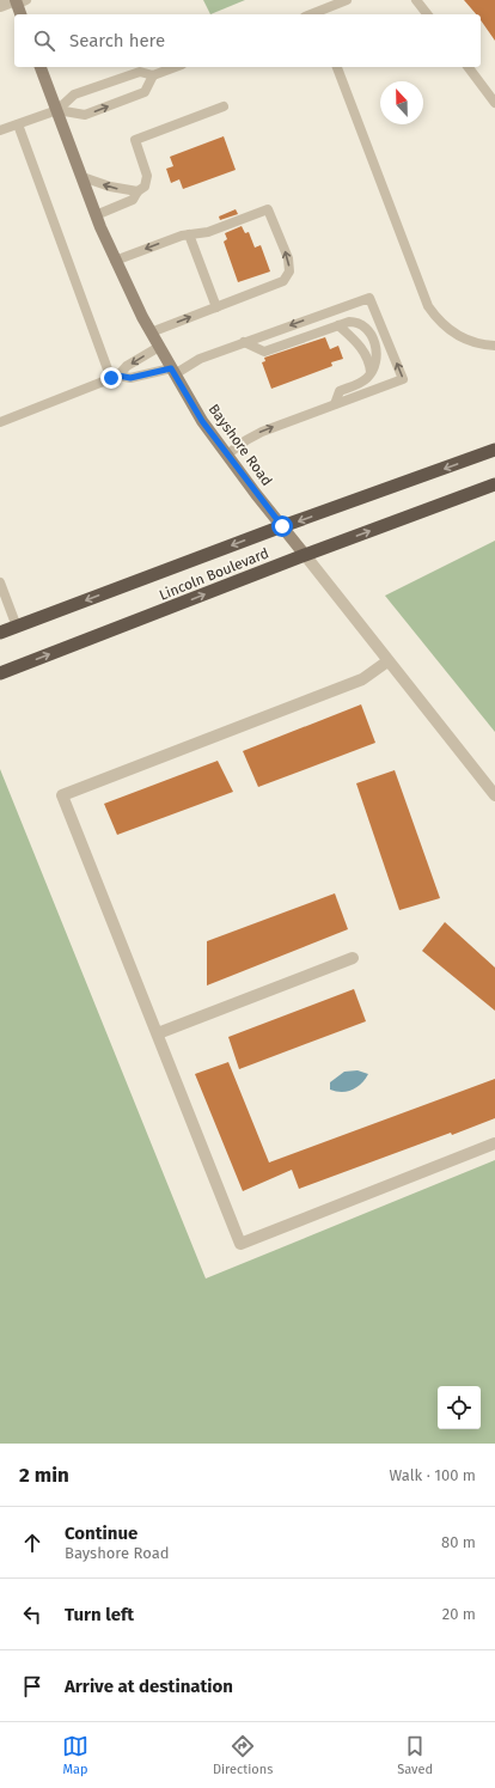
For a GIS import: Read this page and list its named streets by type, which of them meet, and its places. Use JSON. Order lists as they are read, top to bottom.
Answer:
{
  "streets": {
    "highway": ["Lincoln Boulevard"],
    "main road": ["Bayshore Road"]
  },
  "crossings": [
    ["Bayshore Road", "Lincoln Boulevard"]
  ],
  "north": "top",
  "page": {
    "search": "Search here",
    "heading": ["2 min", "Walk · 100 m"],
    "list": [
      ["Continue", "Bayshore Road", "80 m"],
      ["Turn left", "20 m"],
      "Arrive at destination"
    ],
    "nav": ["Map", "Directions", "Saved"]
  }
}
